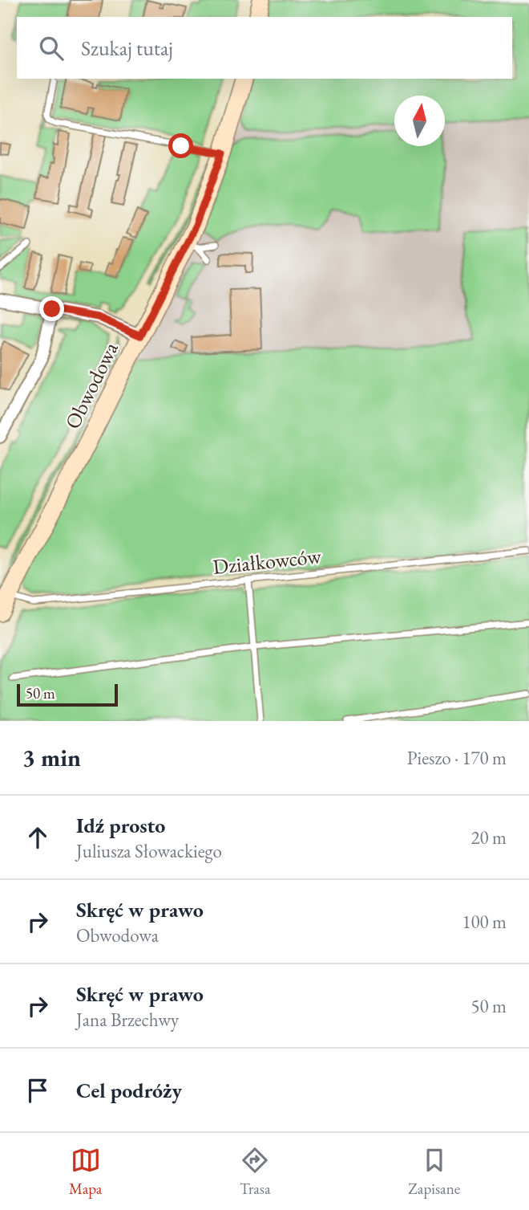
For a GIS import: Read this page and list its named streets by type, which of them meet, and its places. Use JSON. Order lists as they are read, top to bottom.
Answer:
{
  "streets": {
    "main road": ["Obwodowa"],
    "lane": ["Działkowców"]
  },
  "crossings": [
    ["Obwodowa", "Działkowców"]
  ],
  "scale_bar": "50 m",
  "north": "top",
  "page": {
    "search": "Szukaj tutaj",
    "scale": "50 m",
    "heading": ["3 min", "Pieszo · 170 m"],
    "list": [
      ["Idź prosto", "Juliusza Słowackiego", "20 m"],
      ["Skręć w prawo", "Obwodowa", "100 m"],
      ["Skręć w prawo", "Jana Brzechwy", "50 m"],
      "Cel podróży"
    ],
    "nav": ["Mapa", "Trasa", "Zapisane"]
  }
}
